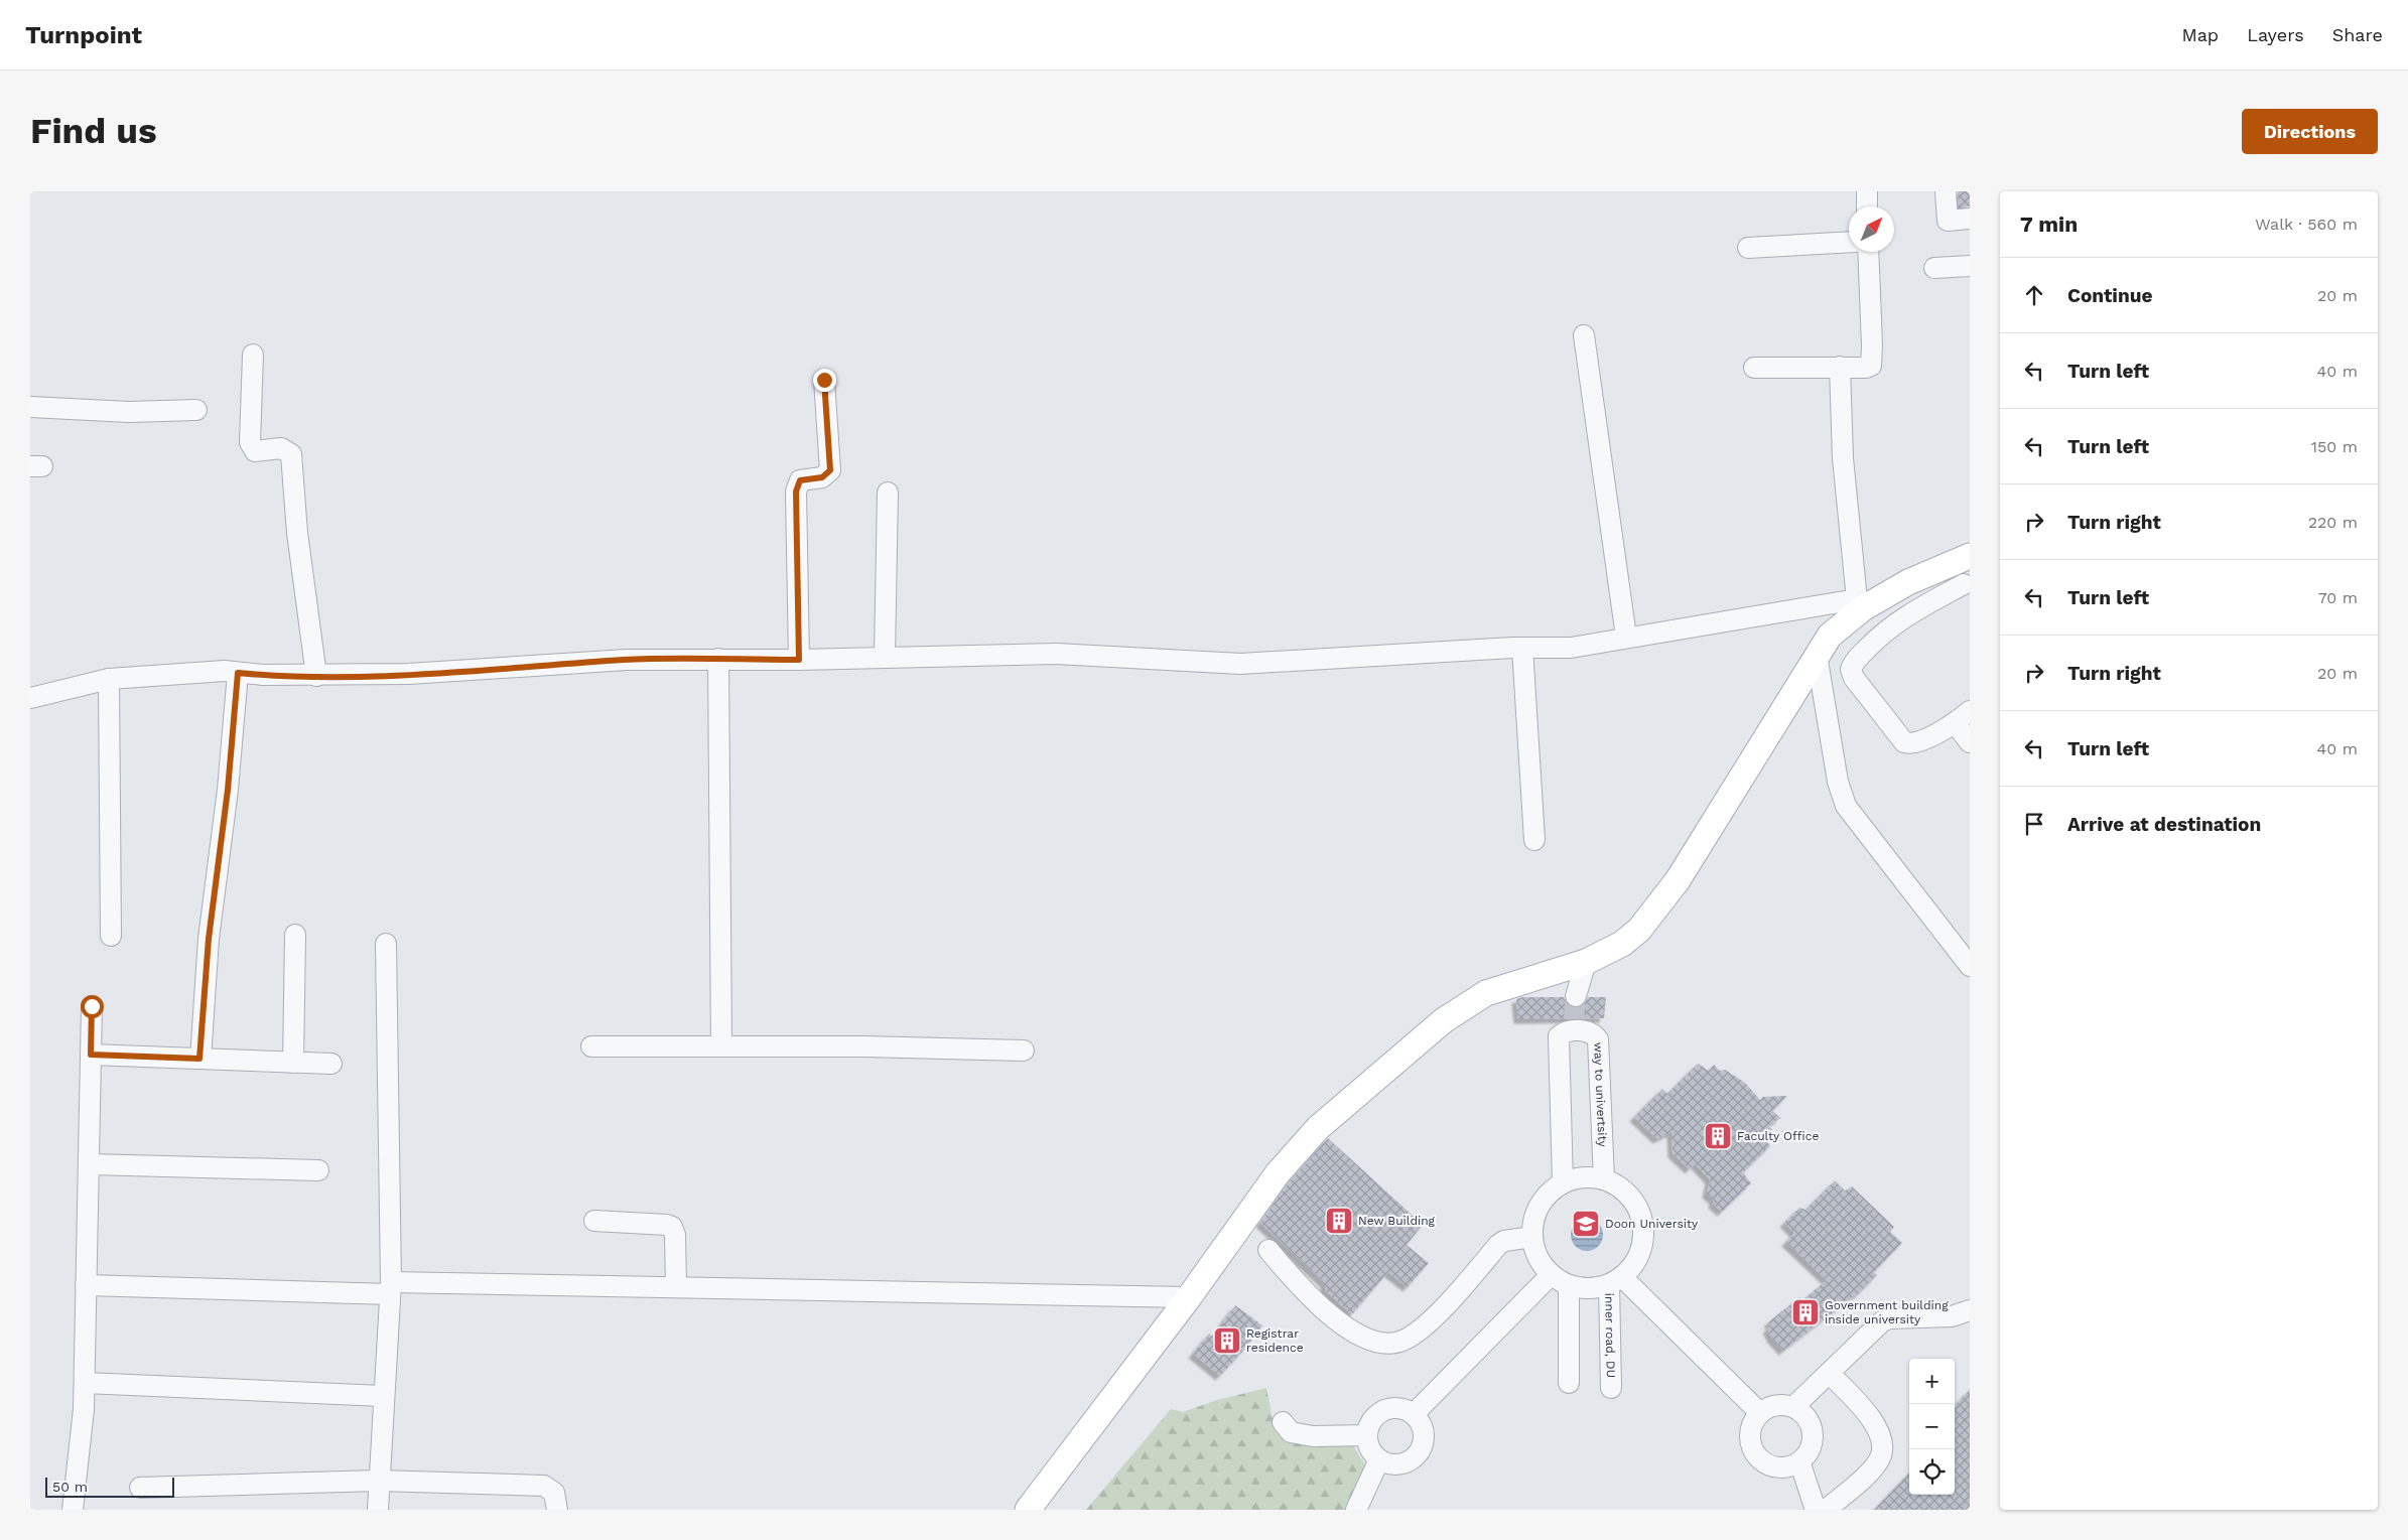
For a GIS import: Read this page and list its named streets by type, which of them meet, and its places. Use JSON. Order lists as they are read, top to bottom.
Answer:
{
  "streets": {
    "street": ["way to univertsity", "inner road, DU"]
  },
  "crossings": [
    ["way to univertsity", "inner road, DU"]
  ],
  "places": {
    "building": [
      "Faculty Office",
      "New Building",
      "Government building inside university",
      "Registrar residence"
    ],
    "school or university": ["Doon University"]
  },
  "scale_bar": "50 m",
  "north": "top right",
  "page": {
    "header": "Turnpoint",
    "nav": ["Map", "Layers", "Share"],
    "buttons": "Directions",
    "title": "Find us",
    "heading": ["7 min", "Walk · 560 m"],
    "list": [
      ["Continue", "20 m"],
      ["Turn left", "40 m"],
      ["Turn left", "150 m"],
      ["Turn right", "220 m"],
      ["Turn left", "70 m"],
      ["Turn right", "20 m"],
      ["Turn left", "40 m"],
      "Arrive at destination"
    ],
    "map_buttons": ["+", "−"],
    "scale": "50 m"
  }
}
